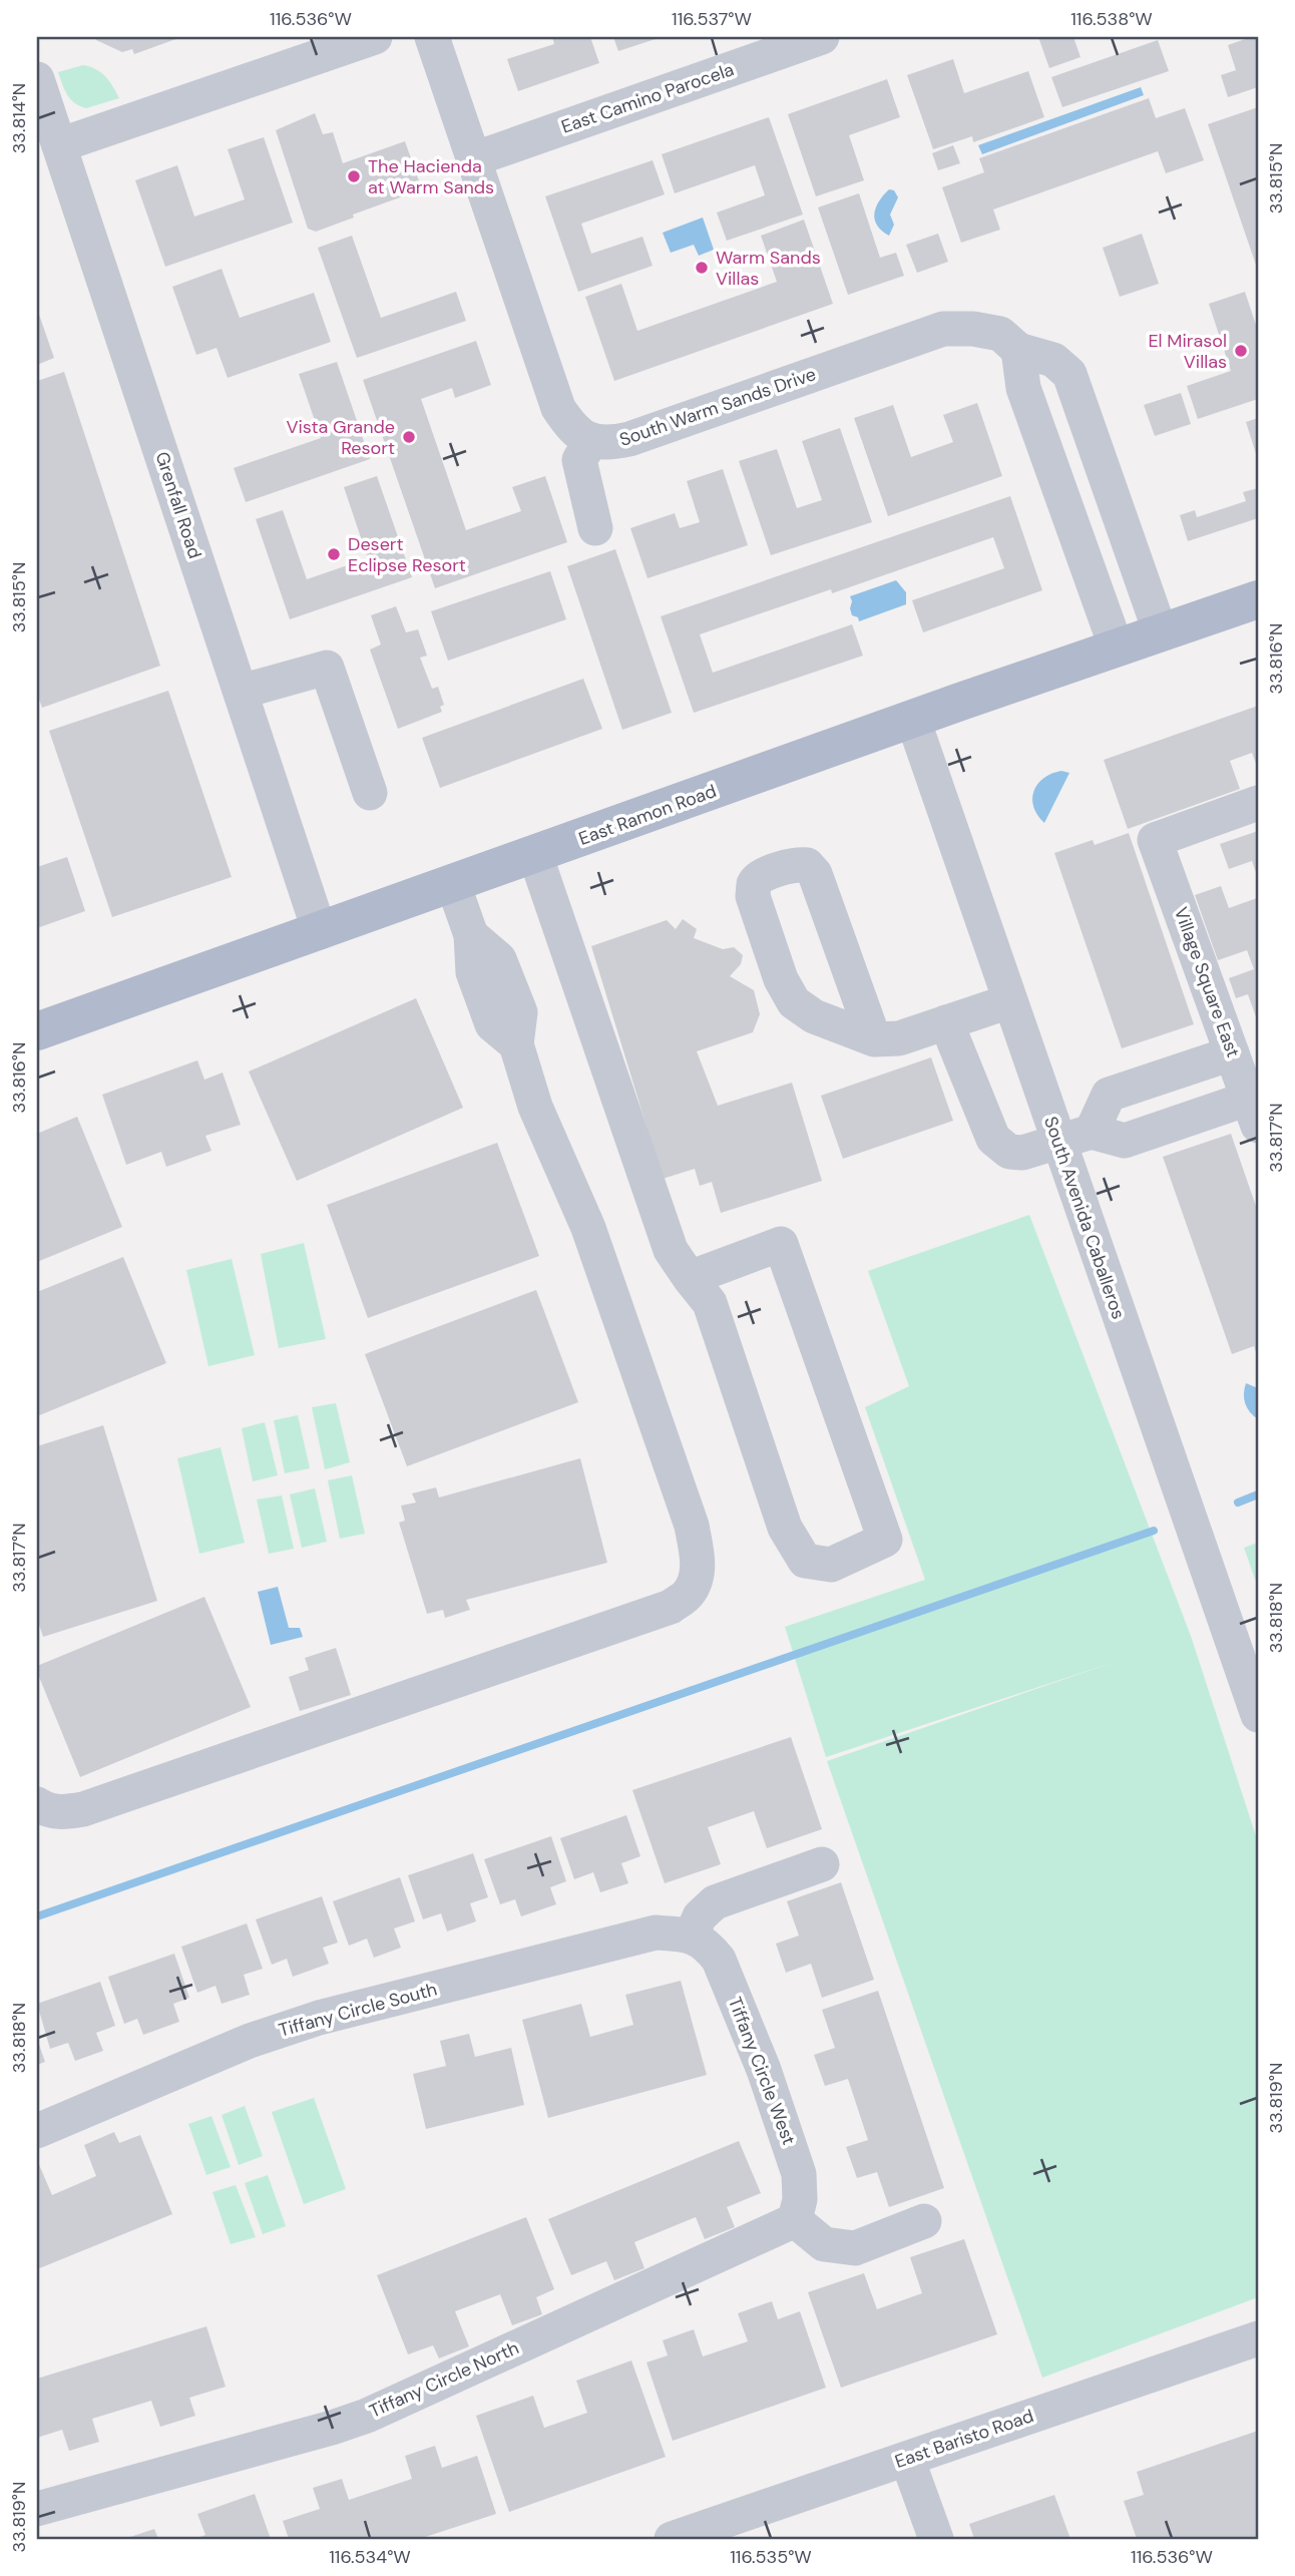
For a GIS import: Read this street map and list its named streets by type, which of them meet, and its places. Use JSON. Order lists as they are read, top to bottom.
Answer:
{
  "streets": {
    "main road": ["East Ramon Road"],
    "street": [
      "East Camino Parocela",
      "South Warm Sands Drive",
      "Grenfall Road",
      "Village Square East",
      "South Avenida Caballeros",
      "Tiffany Circle South",
      "Tiffany Circle West",
      "Tiffany Circle North",
      "East Baristo Road"
    ]
  },
  "crossings": [
    ["South Warm Sands Drive", "East Ramon Road"],
    ["Grenfall Road", "East Ramon Road"],
    ["East Ramon Road", "South Avenida Caballeros"],
    ["Tiffany Circle South", "Tiffany Circle West"],
    ["Tiffany Circle West", "Tiffany Circle North"]
  ],
  "places": [
    "The Hacienda at Warm Sands",
    "Warm Sands Villas",
    "El Mirasol Villas",
    "Vista Grande Resort",
    "Desert Eclipse Resort"
  ],
  "coordinates": [
    "116.536°W",
    "116.537°W",
    "116.538°W",
    "33.814°N",
    "33.815°N",
    "33.816°N",
    "33.817°N",
    "33.818°N",
    "33.819°N",
    "116.534°W",
    "116.535°W"
  ]
}
